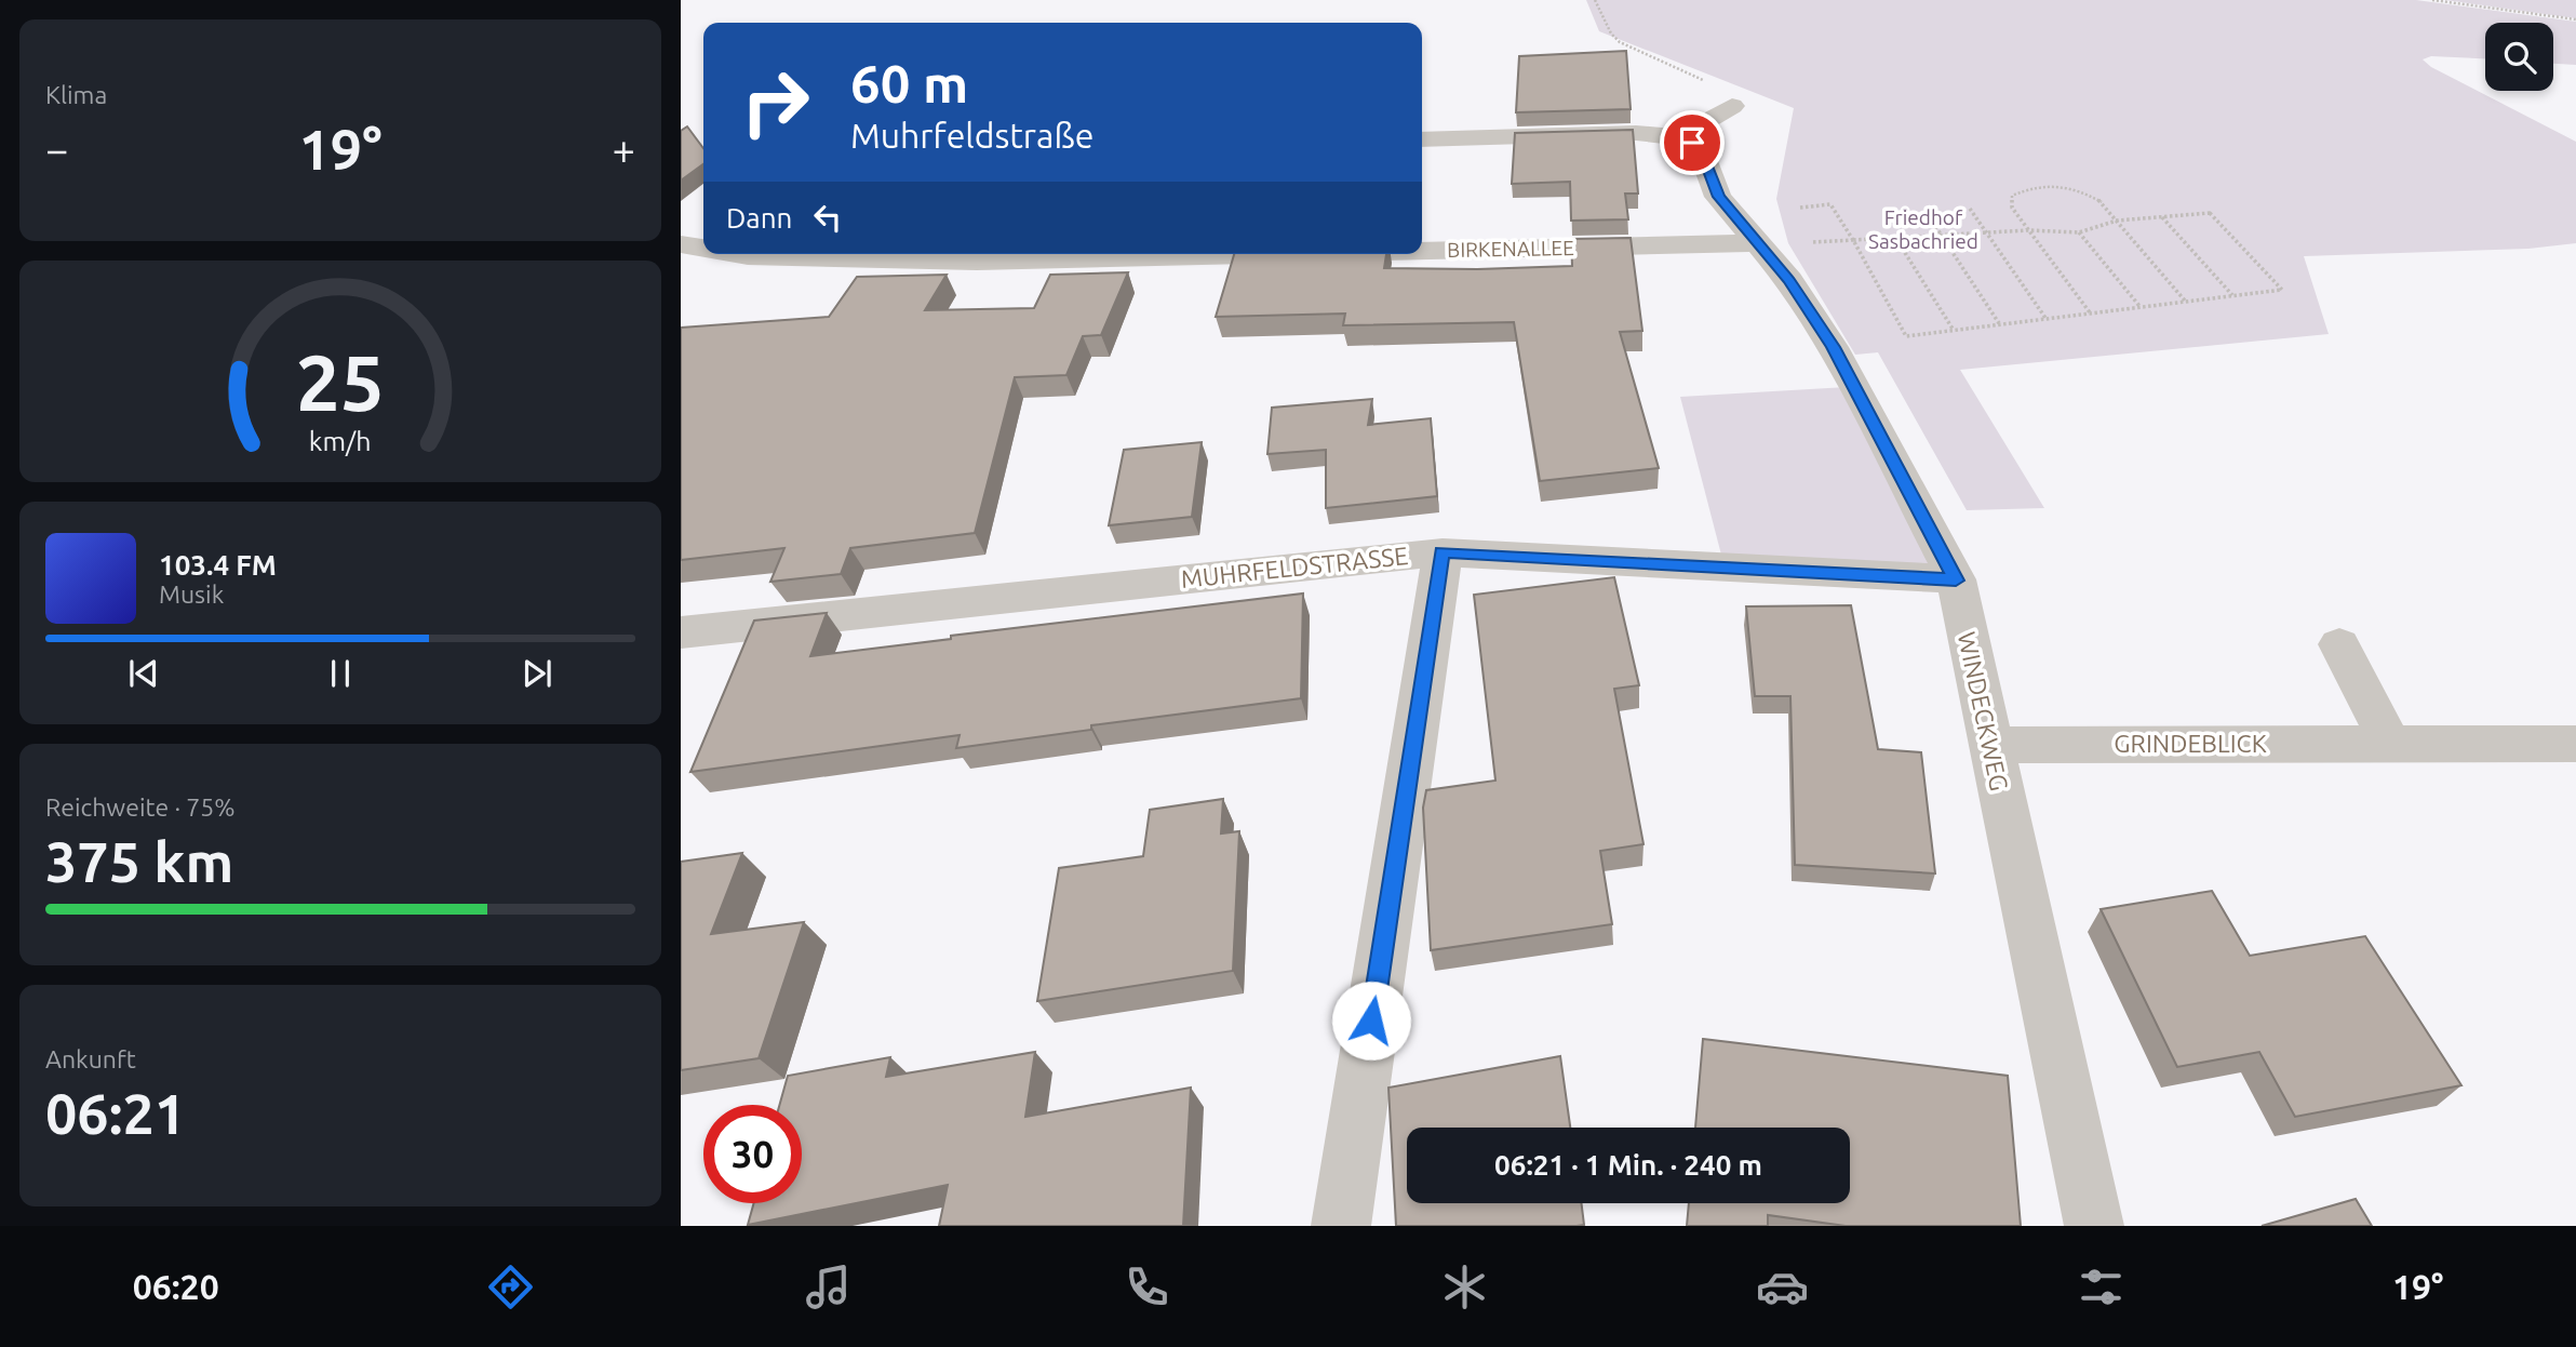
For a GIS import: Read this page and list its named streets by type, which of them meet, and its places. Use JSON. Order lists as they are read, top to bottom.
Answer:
{
  "streets": {
    "street": [
      "BIRKENALLEE",
      "MUHRFELDSTRASSE",
      "WINDECKWEG",
      "GRINDEBLICK"
    ]
  },
  "crossings": [
    ["BIRKENALLEE", "WINDECKWEG"],
    ["MUHRFELDSTRASSE", "WINDECKWEG"],
    ["WINDECKWEG", "GRINDEBLICK"]
  ],
  "parks": ["Friedhof Sasbachried"],
  "page": {
    "tile": [
      "Klima",
      ["Reichweite · 75%", "375 km"],
      ["Ankunft", "06:21"]
    ],
    "turn": ["60 m", "Muhrfeldstraße"],
    "heat": ["−", "19°", "+"],
    "then": "Dann",
    "song": ["103.4 FM", "Musik"],
    "limit": "30",
    "trip": "06:21 · 1 Min. · 240 m",
    "tabs": ["06:20", "19°"],
    "gauge": ["25", "km/h"]
  }
}
